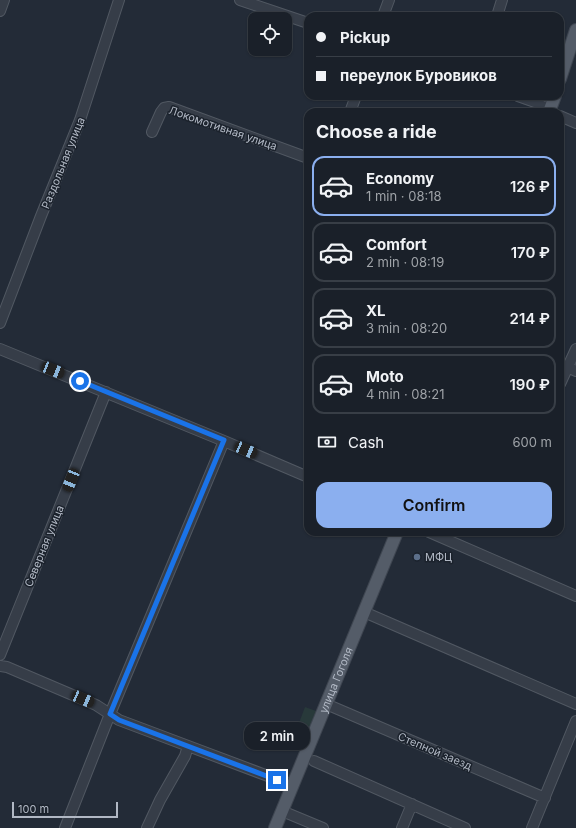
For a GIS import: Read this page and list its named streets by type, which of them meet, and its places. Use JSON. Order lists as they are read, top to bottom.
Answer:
{
  "streets": {
    "main road": ["улица Гоголя"],
    "street": [
      "Локомотивная улица",
      "Раздольная улица",
      "Северная улица",
      "Степной заезд"
    ]
  },
  "crossings": [
    ["улица Гоголя", "Степной заезд"]
  ],
  "places": ["МФЦ"],
  "scale_bar": "100 m",
  "page": {
    "banner": ["Pickup", "переулок Буровиков"],
    "heading": "Choose a ride",
    "list": [
      {
        "name": "Economy",
        "note": "1 min · 08:18",
        "value": "126 ₽"
      },
      {
        "name": "Comfort",
        "note": "2 min · 08:19",
        "value": "170 ₽"
      },
      {
        "name": "XL",
        "note": "3 min · 08:20",
        "value": "214 ₽"
      },
      {
        "name": "Moto",
        "note": "4 min · 08:21",
        "value": "190 ₽"
      }
    ],
    "pay": ["Cash", "600 m"],
    "buttons": "Confirm",
    "bubble": "2 min",
    "scale": "100 m"
  }
}
